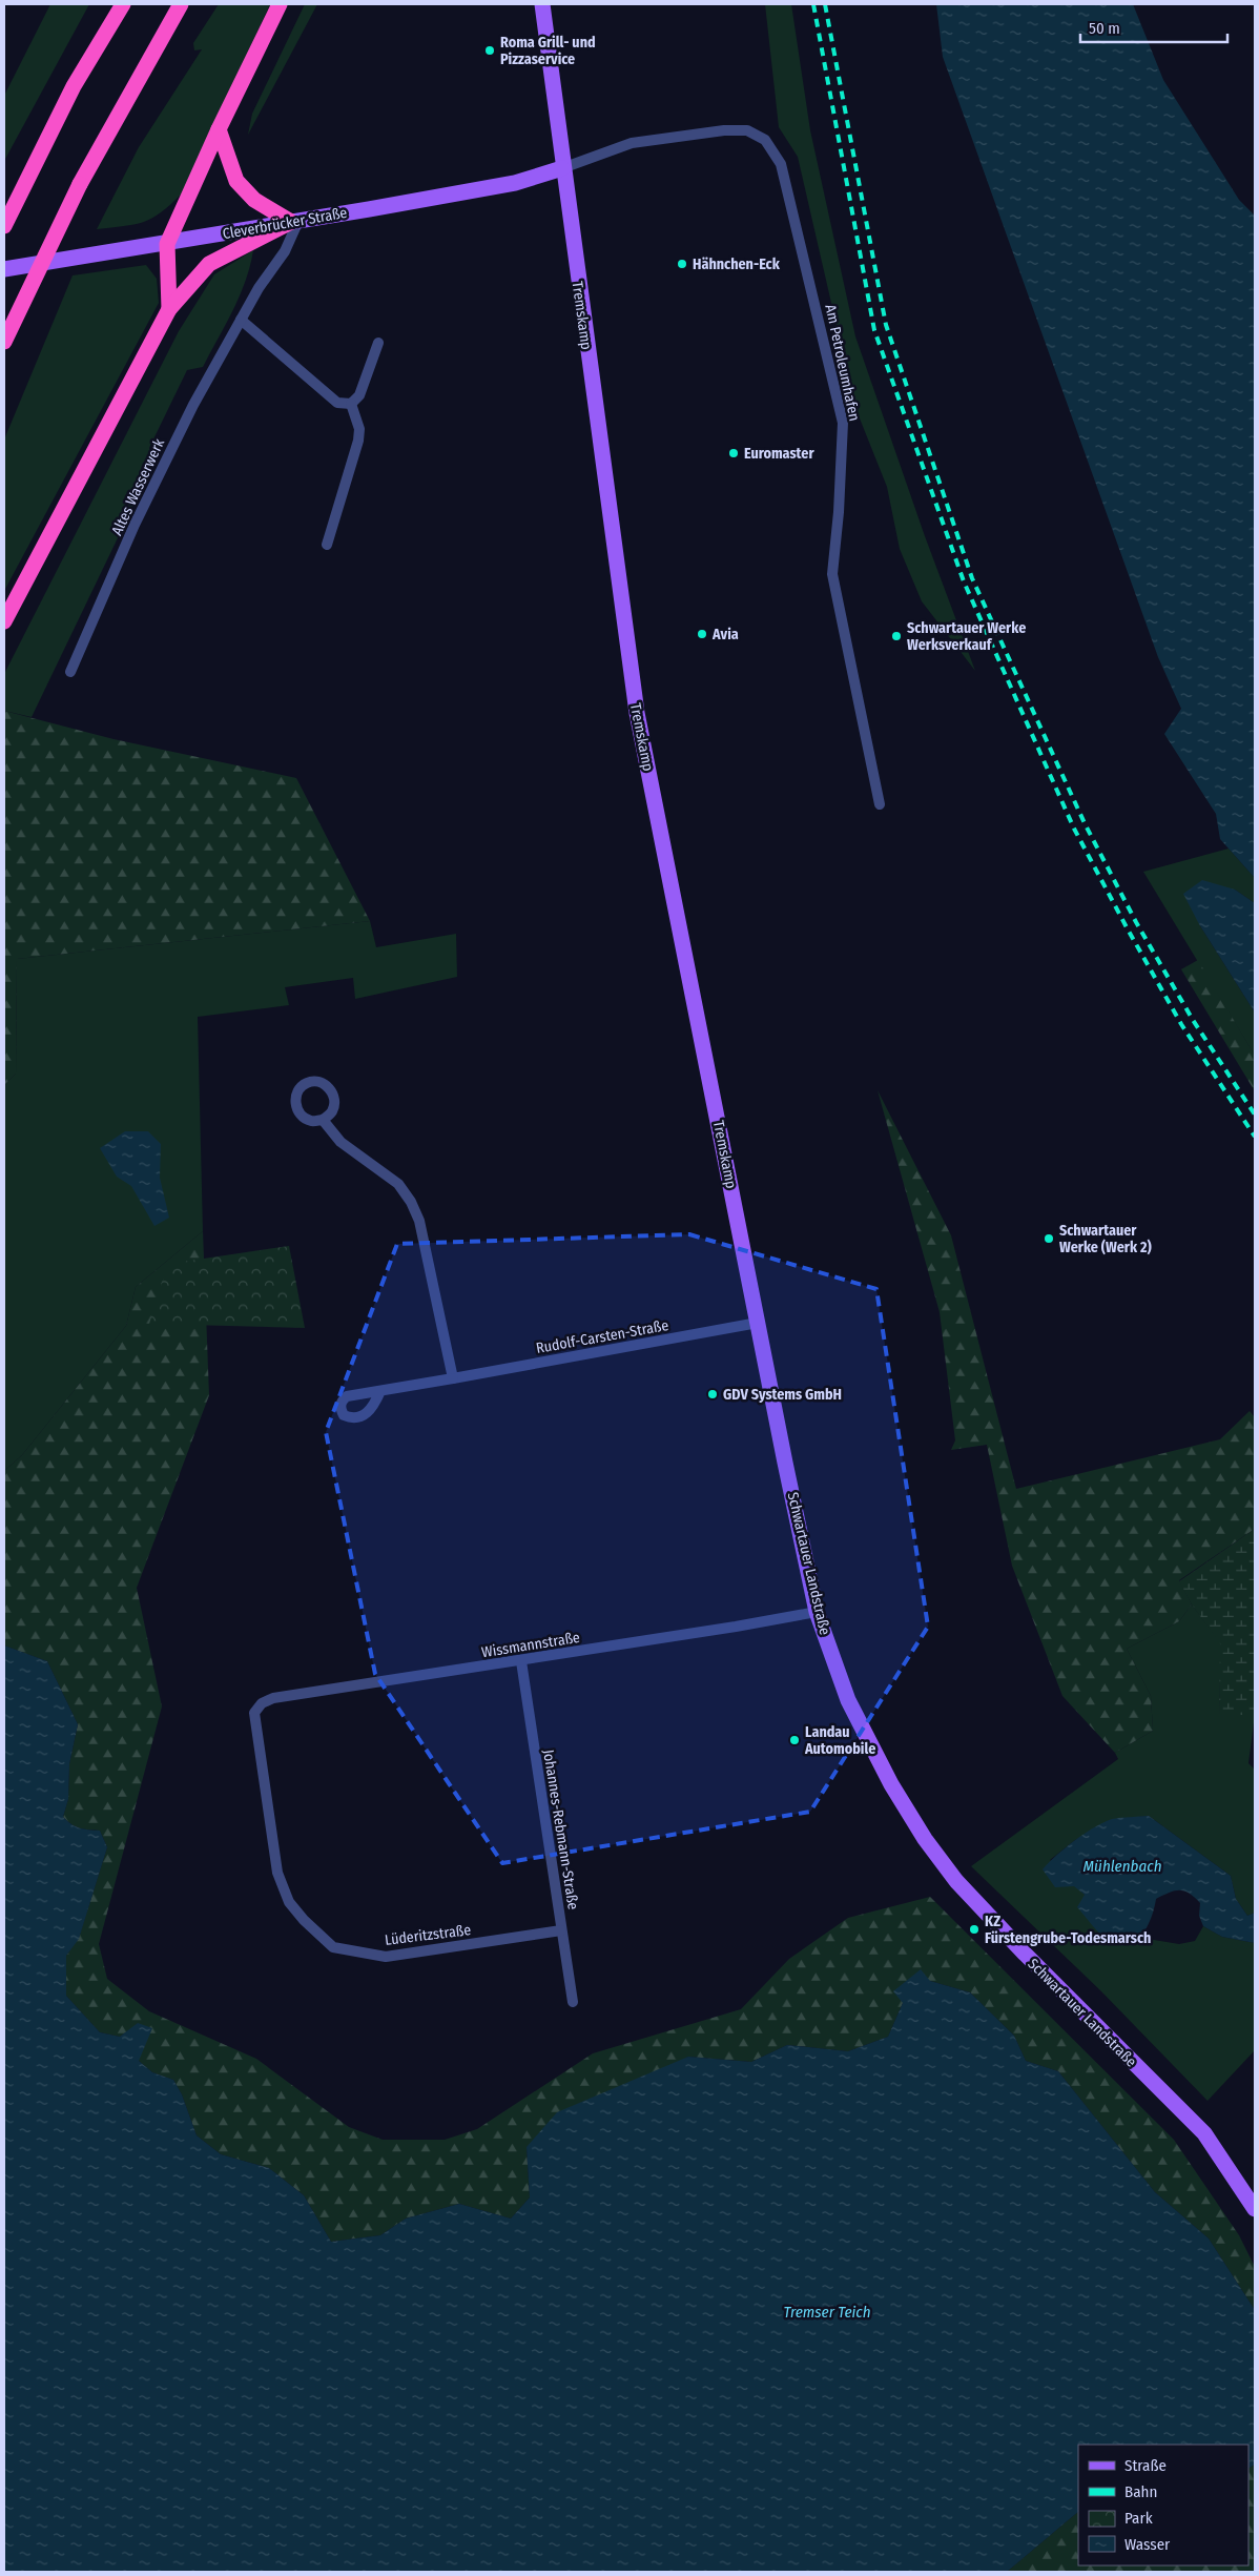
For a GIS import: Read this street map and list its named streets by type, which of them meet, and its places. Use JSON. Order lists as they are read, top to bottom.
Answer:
{
  "streets": {
    "main road": ["Cleverbrücker Straße", "Tremskamp", "Schwartauer Landstraße"],
    "street": [
      "Am Petroleumhafen",
      "Altes Wasserwerk",
      "Rudolf-Carsten-Straße",
      "Wissmannstraße",
      "Johannes-Rebmann-Straße",
      "Lüderitzstraße"
    ]
  },
  "crossings": [
    ["Cleverbrücker Straße", "Tremskamp"],
    ["Cleverbrücker Straße", "Am Petroleumhafen"],
    ["Cleverbrücker Straße", "Altes Wasserwerk"],
    ["Tremskamp", "Am Petroleumhafen"],
    ["Tremskamp", "Rudolf-Carsten-Straße"],
    ["Tremskamp", "Schwartauer Landstraße"],
    ["Schwartauer Landstraße", "Wissmannstraße"],
    ["Wissmannstraße", "Johannes-Rebmann-Straße"],
    ["Wissmannstraße", "Lüderitzstraße"],
    ["Johannes-Rebmann-Straße", "Lüderitzstraße"]
  ],
  "water": ["Mühlenbach", "Tremser Teich"],
  "places": [
    "Roma Grill- und Pizzaservice",
    "Hähnchen-Eck",
    "Euromaster",
    "Avia",
    "Schwartauer Werke Werksverkauf",
    "Schwartauer Werke (Werk 2)",
    "GDV Systems GmbH",
    "Landau Automobile",
    "KZ Fürstengrube-Todesmarsch"
  ],
  "legend": [
    "Straße",
    "Bahn",
    "Park",
    "Wasser"
  ],
  "scale_bar": "50 m"
}
